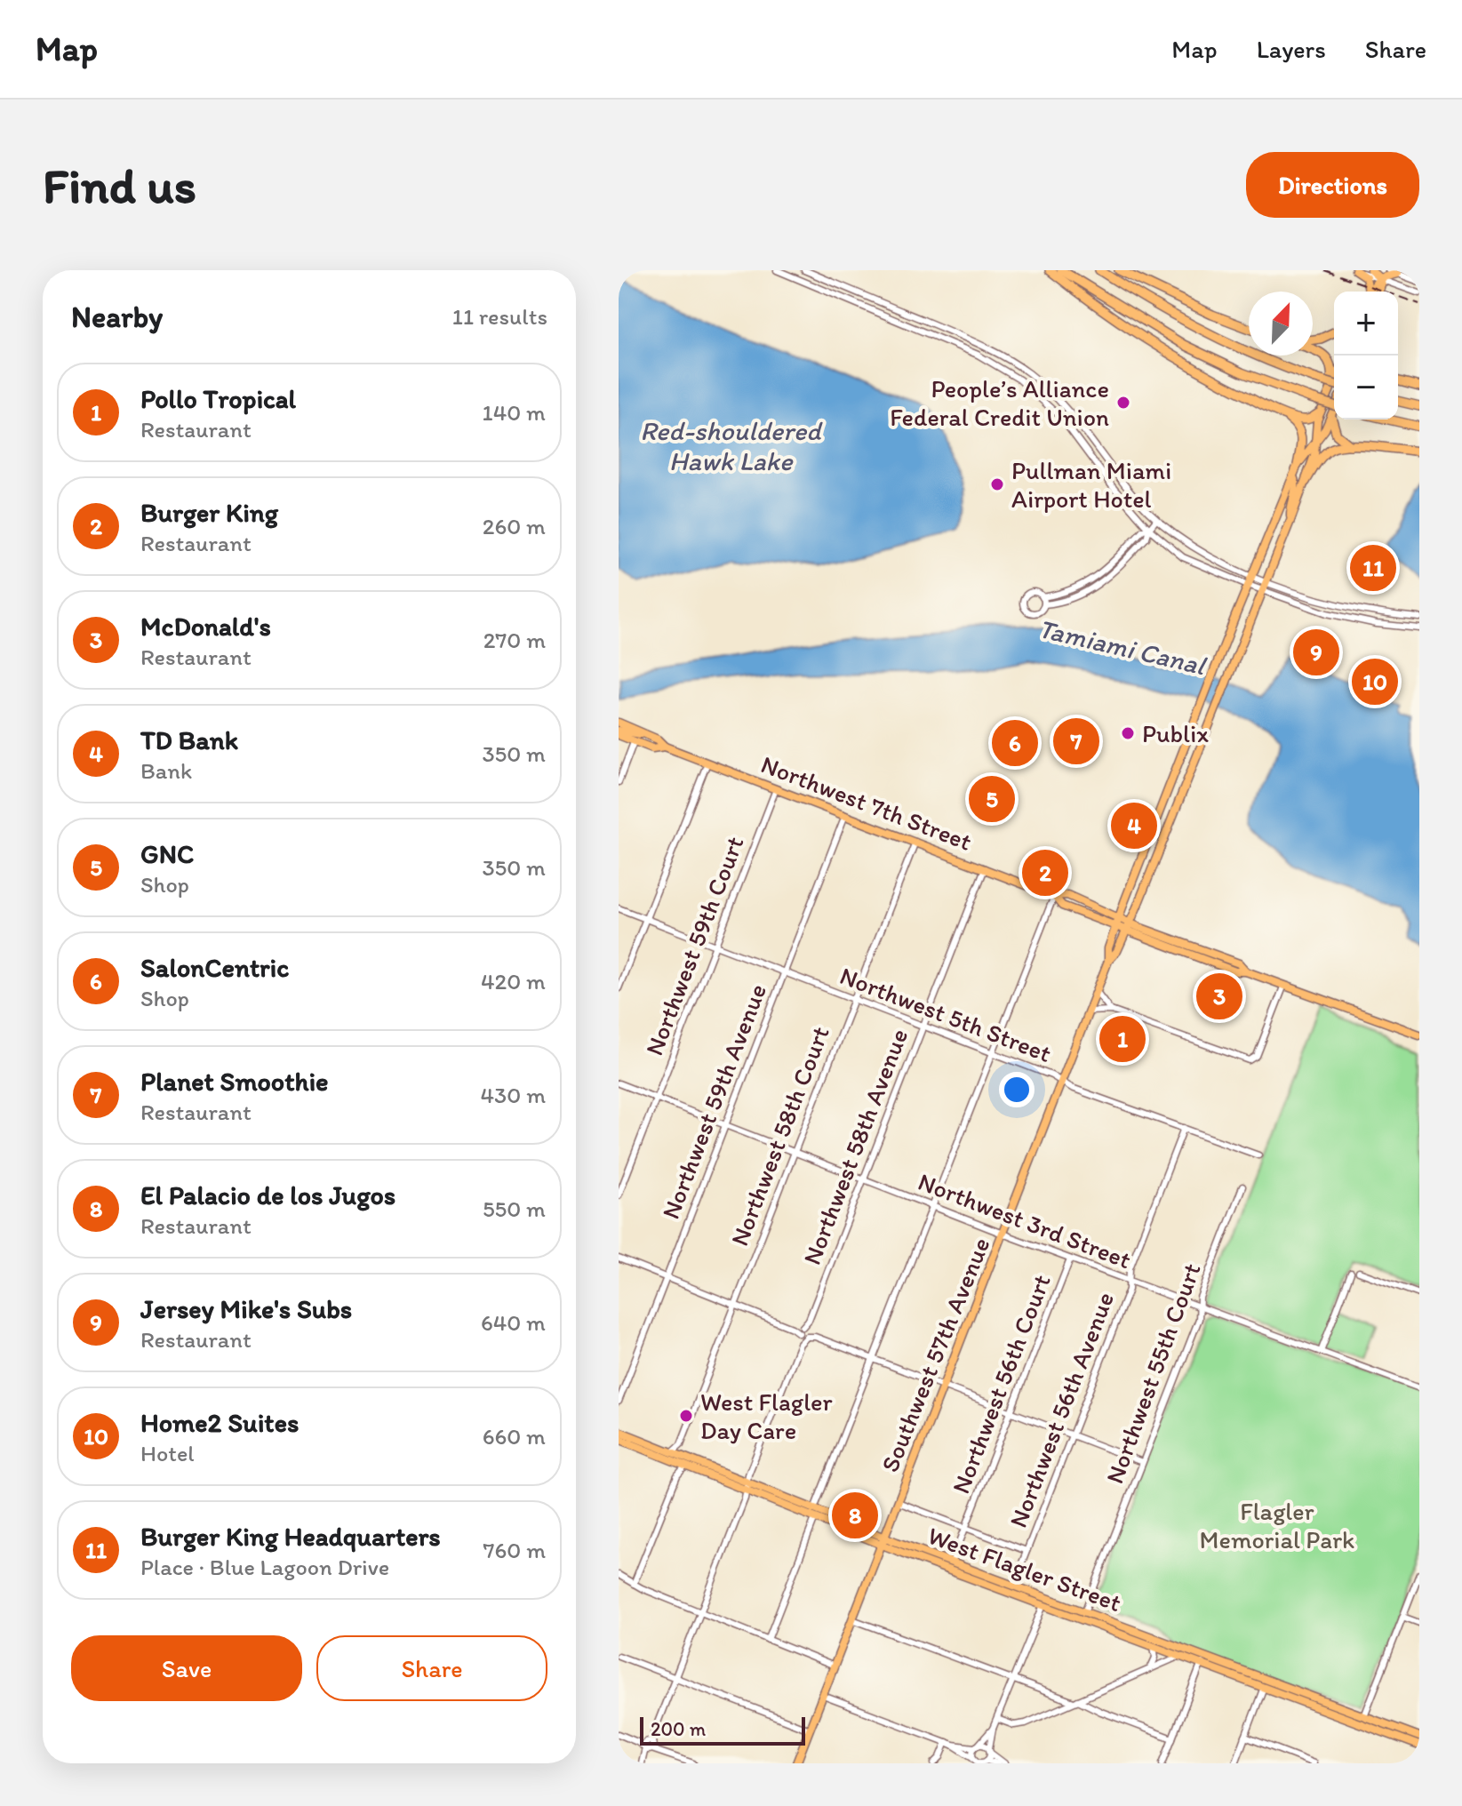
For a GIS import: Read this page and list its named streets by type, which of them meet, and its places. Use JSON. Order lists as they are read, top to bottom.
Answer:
{
  "streets": {
    "main road": ["Northwest 7th Street", "Southwest 57th Avenue", "West Flagler Street"],
    "street": [
      "Northwest 59th Court",
      "Northwest 5th Street",
      "Northwest 59th Avenue",
      "Northwest 58th Court",
      "Northwest 58th Avenue",
      "Northwest 3rd Street",
      "Northwest 55th Court",
      "Northwest 56th Court",
      "Northwest 56th Avenue"
    ]
  },
  "crossings": [
    ["Northwest 7th Street", "Northwest 59th Court"],
    ["Northwest 7th Street", "Northwest 59th Avenue"],
    ["Northwest 7th Street", "Northwest 58th Court"],
    ["Northwest 7th Street", "Northwest 58th Avenue"],
    ["Northwest 59th Court", "Northwest 5th Street"],
    ["Northwest 59th Court", "Northwest 3rd Street"],
    ["Northwest 5th Street", "Northwest 59th Avenue"],
    ["Northwest 5th Street", "Northwest 58th Court"],
    ["Northwest 5th Street", "Northwest 58th Avenue"],
    ["Northwest 5th Street", "Southwest 57th Avenue"],
    ["Northwest 5th Street", "Northwest 56th Avenue"],
    ["Northwest 59th Avenue", "Northwest 3rd Street"],
    ["Northwest 58th Court", "Northwest 3rd Street"],
    ["Northwest 58th Court", "West Flagler Street"],
    ["Northwest 58th Avenue", "Northwest 3rd Street"],
    ["Northwest 58th Avenue", "West Flagler Street"],
    ["Northwest 3rd Street", "Southwest 57th Avenue"],
    ["Northwest 3rd Street", "Northwest 55th Court"],
    ["Northwest 3rd Street", "Northwest 56th Court"],
    ["Northwest 3rd Street", "Northwest 56th Avenue"],
    ["Southwest 57th Avenue", "West Flagler Street"],
    ["Northwest 55th Court", "West Flagler Street"],
    ["Northwest 56th Court", "West Flagler Street"],
    ["Northwest 56th Avenue", "West Flagler Street"]
  ],
  "water": ["Red-shouldered Hawk Lake", "Tamiami Canal"],
  "parks": ["Flagler Memorial Park"],
  "places": [
    "People’s Alliance Federal Credit Union",
    "Pullman Miami Airport Hotel",
    "Publix",
    "West Flagler Day Care"
  ],
  "scale_bar": "200 m",
  "north": "top right",
  "page": {
    "header": "Map",
    "nav": ["Map", "Layers", "Share"],
    "buttons": [
      "Directions",
      ["Save", "Share"]
    ],
    "title": "Find us",
    "heading": ["Nearby", "11 results"],
    "map_buttons": ["+", "−"],
    "list": [
      {
        "mark": "1",
        "name": "Pollo Tropical",
        "note": "Restaurant",
        "value": "140 m"
      },
      {
        "mark": "2",
        "name": "Burger King",
        "note": "Restaurant",
        "value": "260 m"
      },
      {
        "mark": "3",
        "name": "McDonald's",
        "note": "Restaurant",
        "value": "270 m"
      },
      {
        "mark": "4",
        "name": "TD Bank",
        "note": "Bank",
        "value": "350 m"
      },
      {
        "mark": "5",
        "name": "GNC",
        "note": "Shop",
        "value": "350 m"
      },
      {
        "mark": "6",
        "name": "SalonCentric",
        "note": "Shop",
        "value": "420 m"
      },
      {
        "mark": "7",
        "name": "Planet Smoothie",
        "note": "Restaurant",
        "value": "430 m"
      },
      {
        "mark": "8",
        "name": "El Palacio de los Jugos",
        "note": "Restaurant",
        "value": "550 m"
      },
      {
        "mark": "9",
        "name": "Jersey Mike's Subs",
        "note": "Restaurant",
        "value": "640 m"
      },
      {
        "mark": "10",
        "name": "Home2 Suites",
        "note": "Hotel",
        "value": "660 m"
      },
      {
        "mark": "11",
        "name": "Burger King Headquarters",
        "note": "Place · Blue Lagoon Drive",
        "value": "760 m"
      }
    ],
    "pins": [
      "11",
      "9",
      "10",
      "7",
      "6",
      "5",
      "4",
      "2",
      "3",
      "1",
      "8"
    ],
    "scale": "200 m"
  }
}
